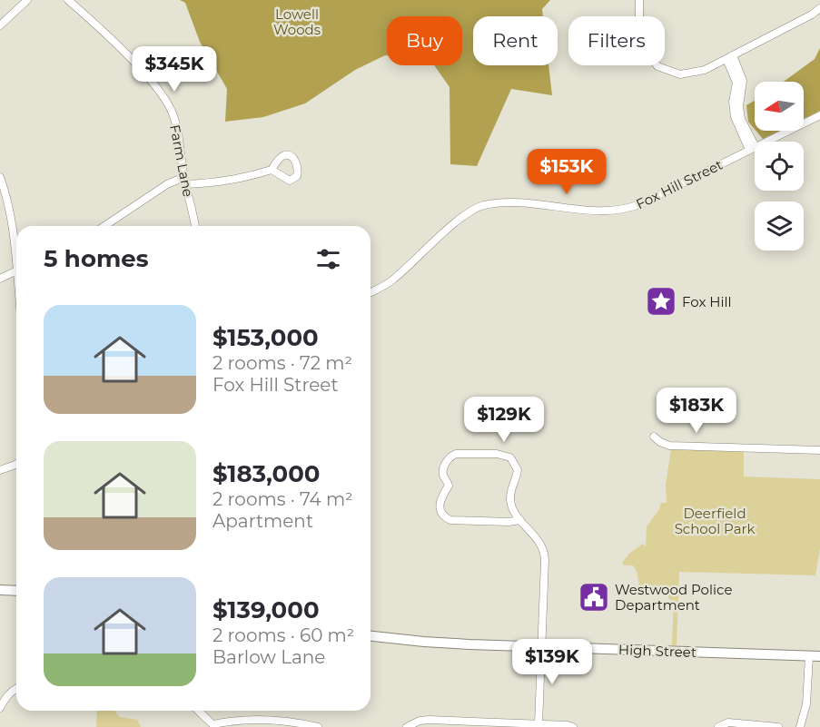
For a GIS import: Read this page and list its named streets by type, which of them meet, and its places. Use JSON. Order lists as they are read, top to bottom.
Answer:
{
  "streets": {
    "main road": ["High Street"],
    "street": ["Farm Lane", "Fox Hill Street"]
  },
  "parks": ["Lowell Woods", "Deerfield School Park"],
  "places": {
    "place": ["Fox Hill"],
    "public building": ["Westwood Police Department"]
  },
  "north": "left",
  "page": {
    "chip": ["Buy", "Rent", "Filters"],
    "price": [
      "$345K",
      "$153K",
      "$183K",
      "$129K",
      "$139K"
    ],
    "heading": "5 homes",
    "list": [
      {
        "name": "$153,000",
        "note": "2 rooms · 72 m² · Fox Hill Street"
      },
      {
        "name": "$183,000",
        "note": "2 rooms · 74 m² · Apartment"
      },
      {
        "name": "$139,000",
        "note": "2 rooms · 60 m² · Barlow Lane"
      }
    ]
  }
}
